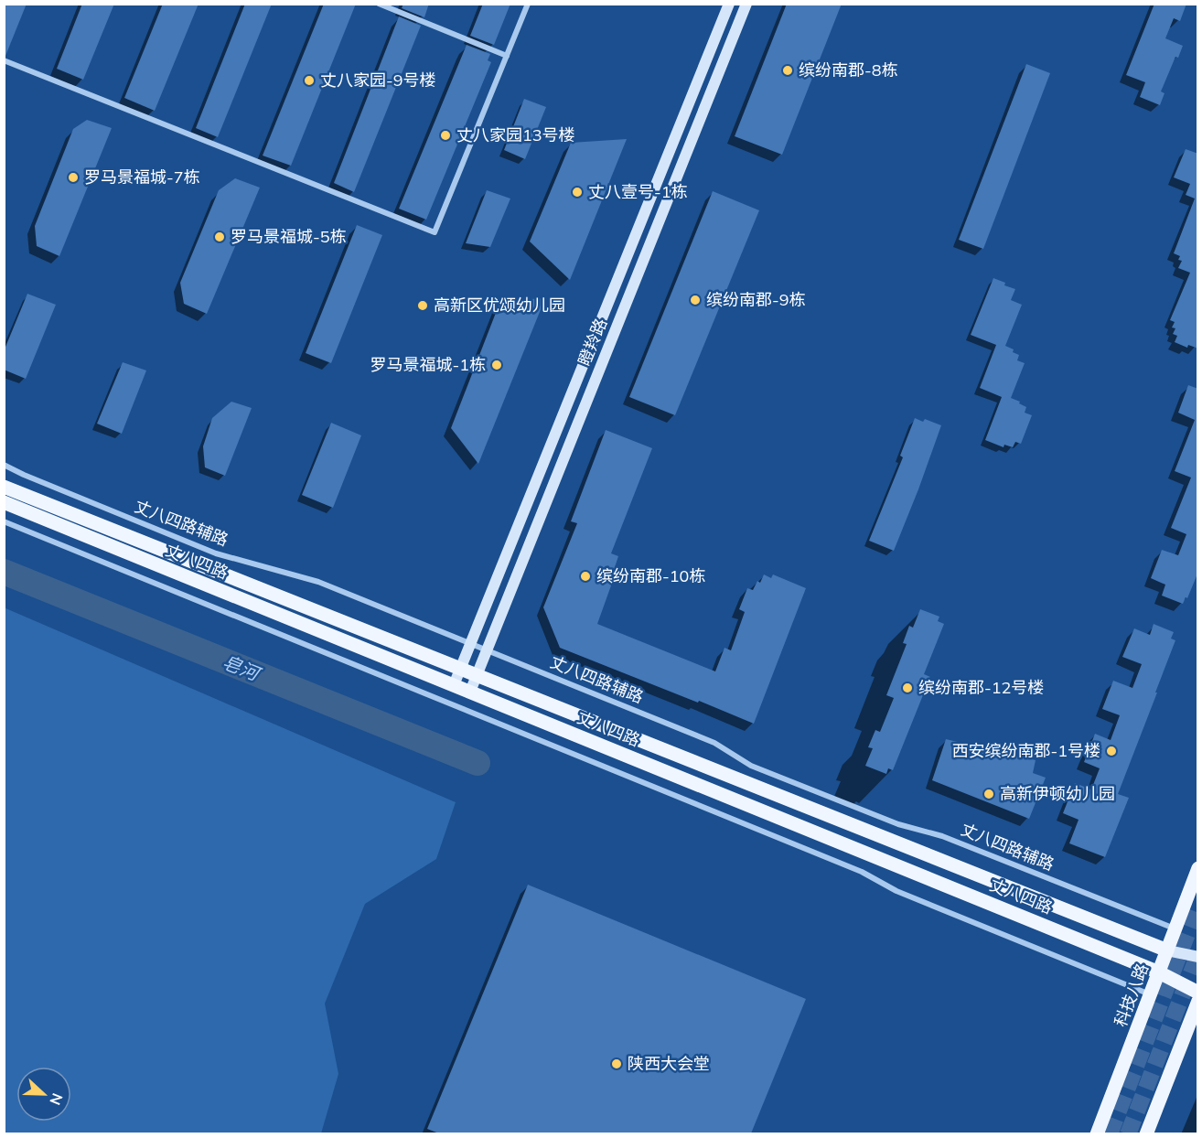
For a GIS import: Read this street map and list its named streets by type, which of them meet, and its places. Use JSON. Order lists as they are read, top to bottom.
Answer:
{
  "streets": {
    "main road": ["丈八四路", "科技八路"],
    "street": ["瞪羚路", "丈八四路辅路"]
  },
  "crossings": [
    ["瞪羚路", "丈八四路辅路"],
    ["瞪羚路", "丈八四路"],
    ["丈八四路辅路", "科技八路"],
    ["丈八四路", "科技八路"]
  ],
  "water": ["皂河"],
  "places": [
    "缤纷南郡-8栋",
    "丈八家园-9号楼",
    "丈八家园13号楼",
    "罗马景福城-7栋",
    "丈八壹号-1栋",
    "罗马景福城-5栋",
    "缤纷南郡-9栋",
    "高新区优颂幼儿园",
    "罗马景福城-1栋",
    "缤纷南郡-10栋",
    "缤纷南郡-12号楼",
    "西安缤纷南郡-1号楼",
    "高新伊顿幼儿园",
    "陕西大会堂"
  ],
  "north": "right"
}
